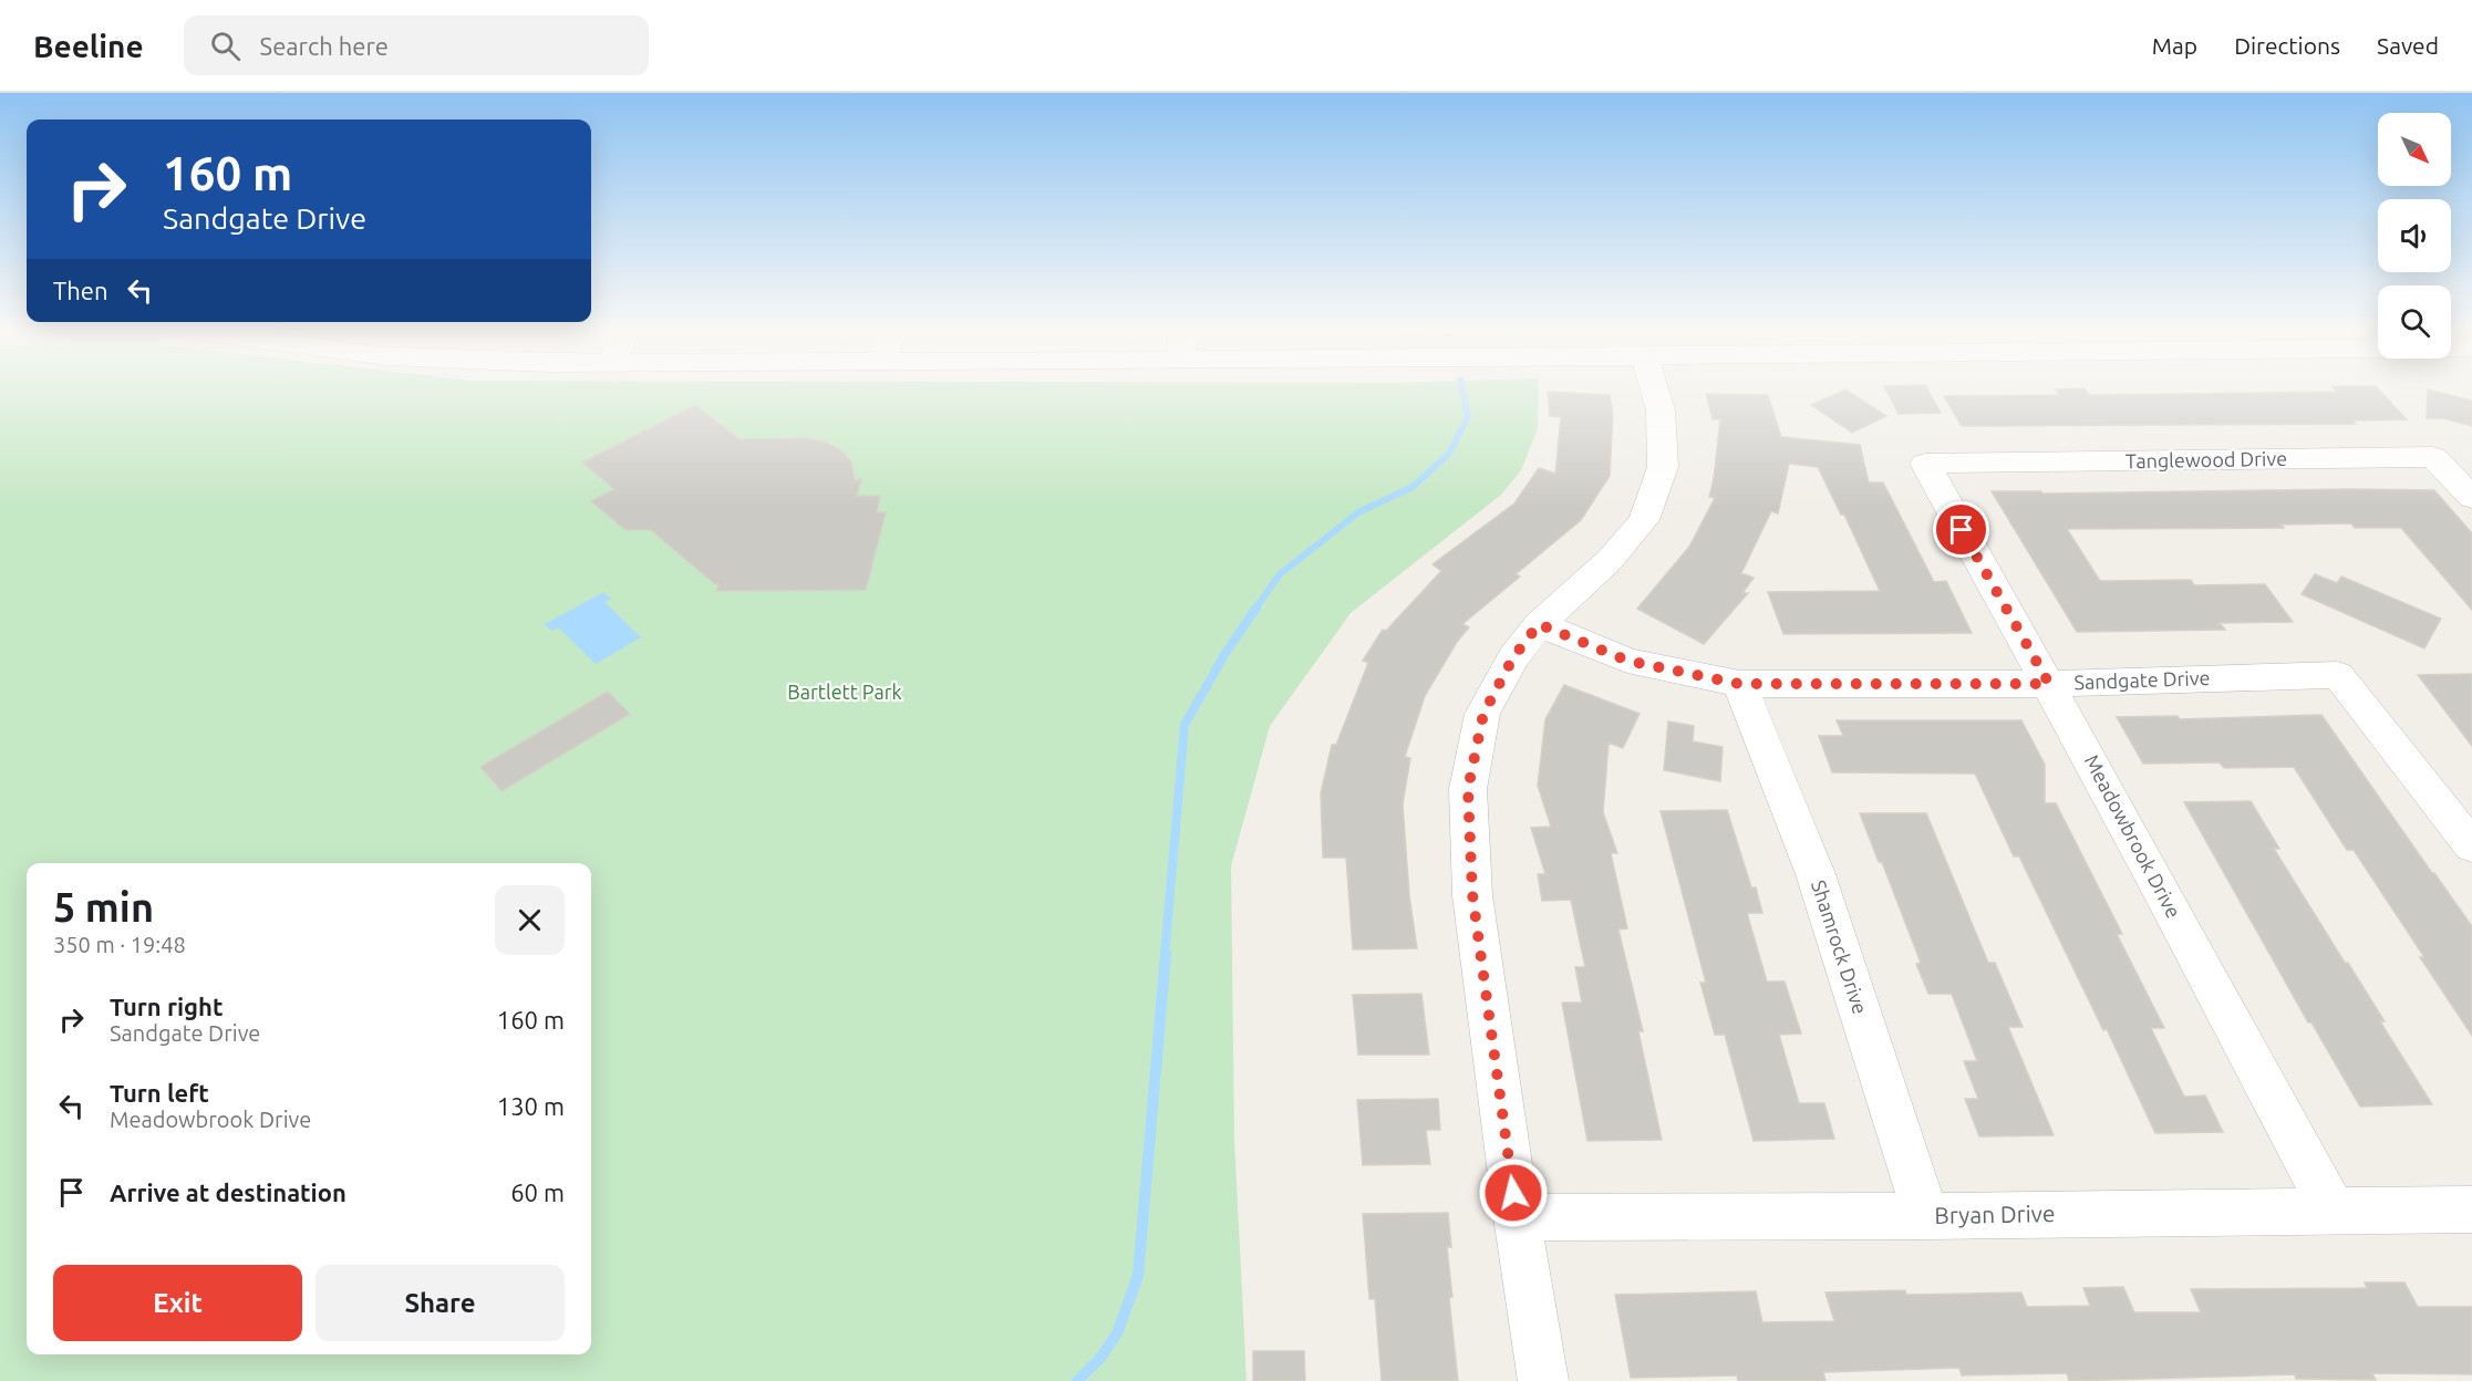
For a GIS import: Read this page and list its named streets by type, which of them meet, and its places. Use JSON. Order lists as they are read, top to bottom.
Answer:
{
  "streets": {
    "street": [
      "Tanglewood Drive",
      "Sandgate Drive",
      "Meadowbrook Drive",
      "Shamrock Drive",
      "Bryan Drive"
    ]
  },
  "crossings": [
    ["Tanglewood Drive", "Meadowbrook Drive"],
    ["Sandgate Drive", "Meadowbrook Drive"],
    ["Sandgate Drive", "Shamrock Drive"],
    ["Meadowbrook Drive", "Bryan Drive"],
    ["Shamrock Drive", "Bryan Drive"]
  ],
  "parks": ["Bartlett Park"],
  "north": "bottom right",
  "page": {
    "header": "Beeline",
    "search": "Search here",
    "nav": ["Map", "Directions", "Saved"],
    "turn": ["160 m", "Sandgate Drive"],
    "then": "Then",
    "heading": ["5 min", "350 m · 19:48"],
    "list": [
      {
        "name": "Turn right",
        "note": "Sandgate Drive",
        "value": "160 m"
      },
      {
        "name": "Turn left",
        "note": "Meadowbrook Drive",
        "value": "130 m"
      },
      {
        "name": "Arrive at destination",
        "value": "60 m"
      }
    ],
    "buttons": ["Exit", "Share"]
  }
}
